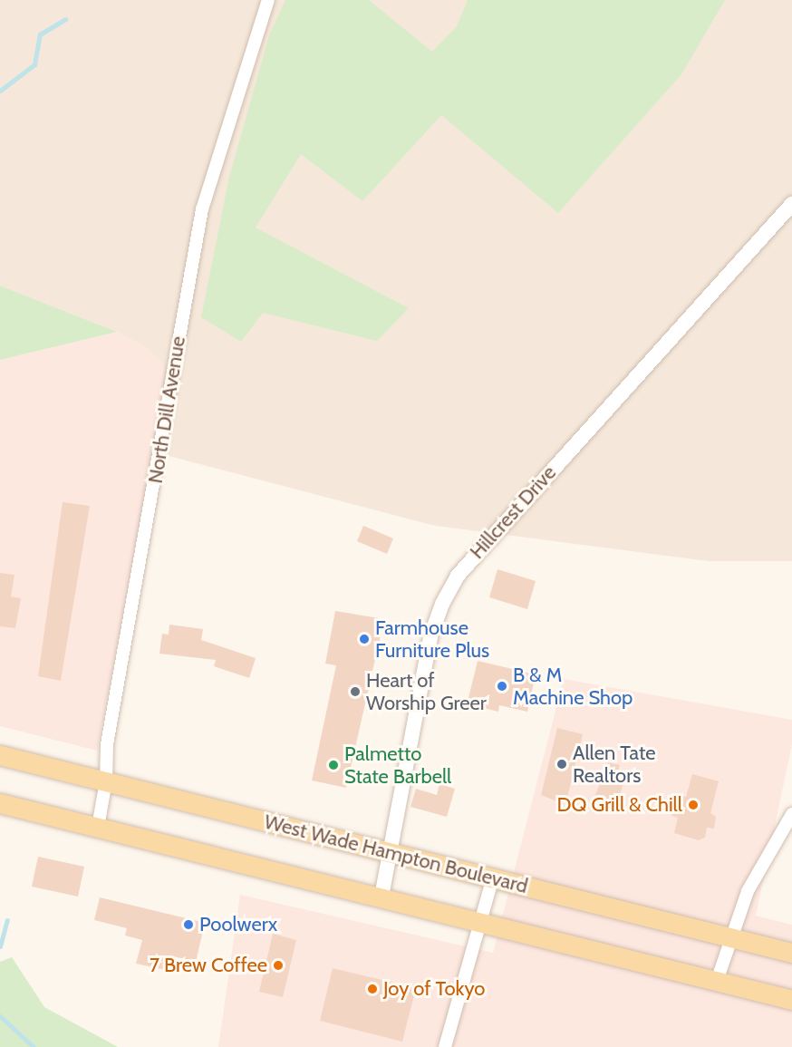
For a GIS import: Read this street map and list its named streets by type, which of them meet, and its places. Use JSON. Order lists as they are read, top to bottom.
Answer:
{
  "streets": {
    "main road": ["West Wade Hampton Boulevard"],
    "street": ["North Dill Avenue", "Hillcrest Drive"]
  },
  "crossings": [
    ["North Dill Avenue", "West Wade Hampton Boulevard"],
    ["Hillcrest Drive", "West Wade Hampton Boulevard"]
  ],
  "places": [
    "Farmhouse Furniture Plus",
    "B & M Machine Shop",
    "Heart of Worship Greer",
    "Allen Tate Realtors",
    "Palmetto State Barbell",
    "DQ Grill & Chill",
    "Poolwerx",
    "7 Brew Coffee",
    "Joy of Tokyo"
  ]
}
